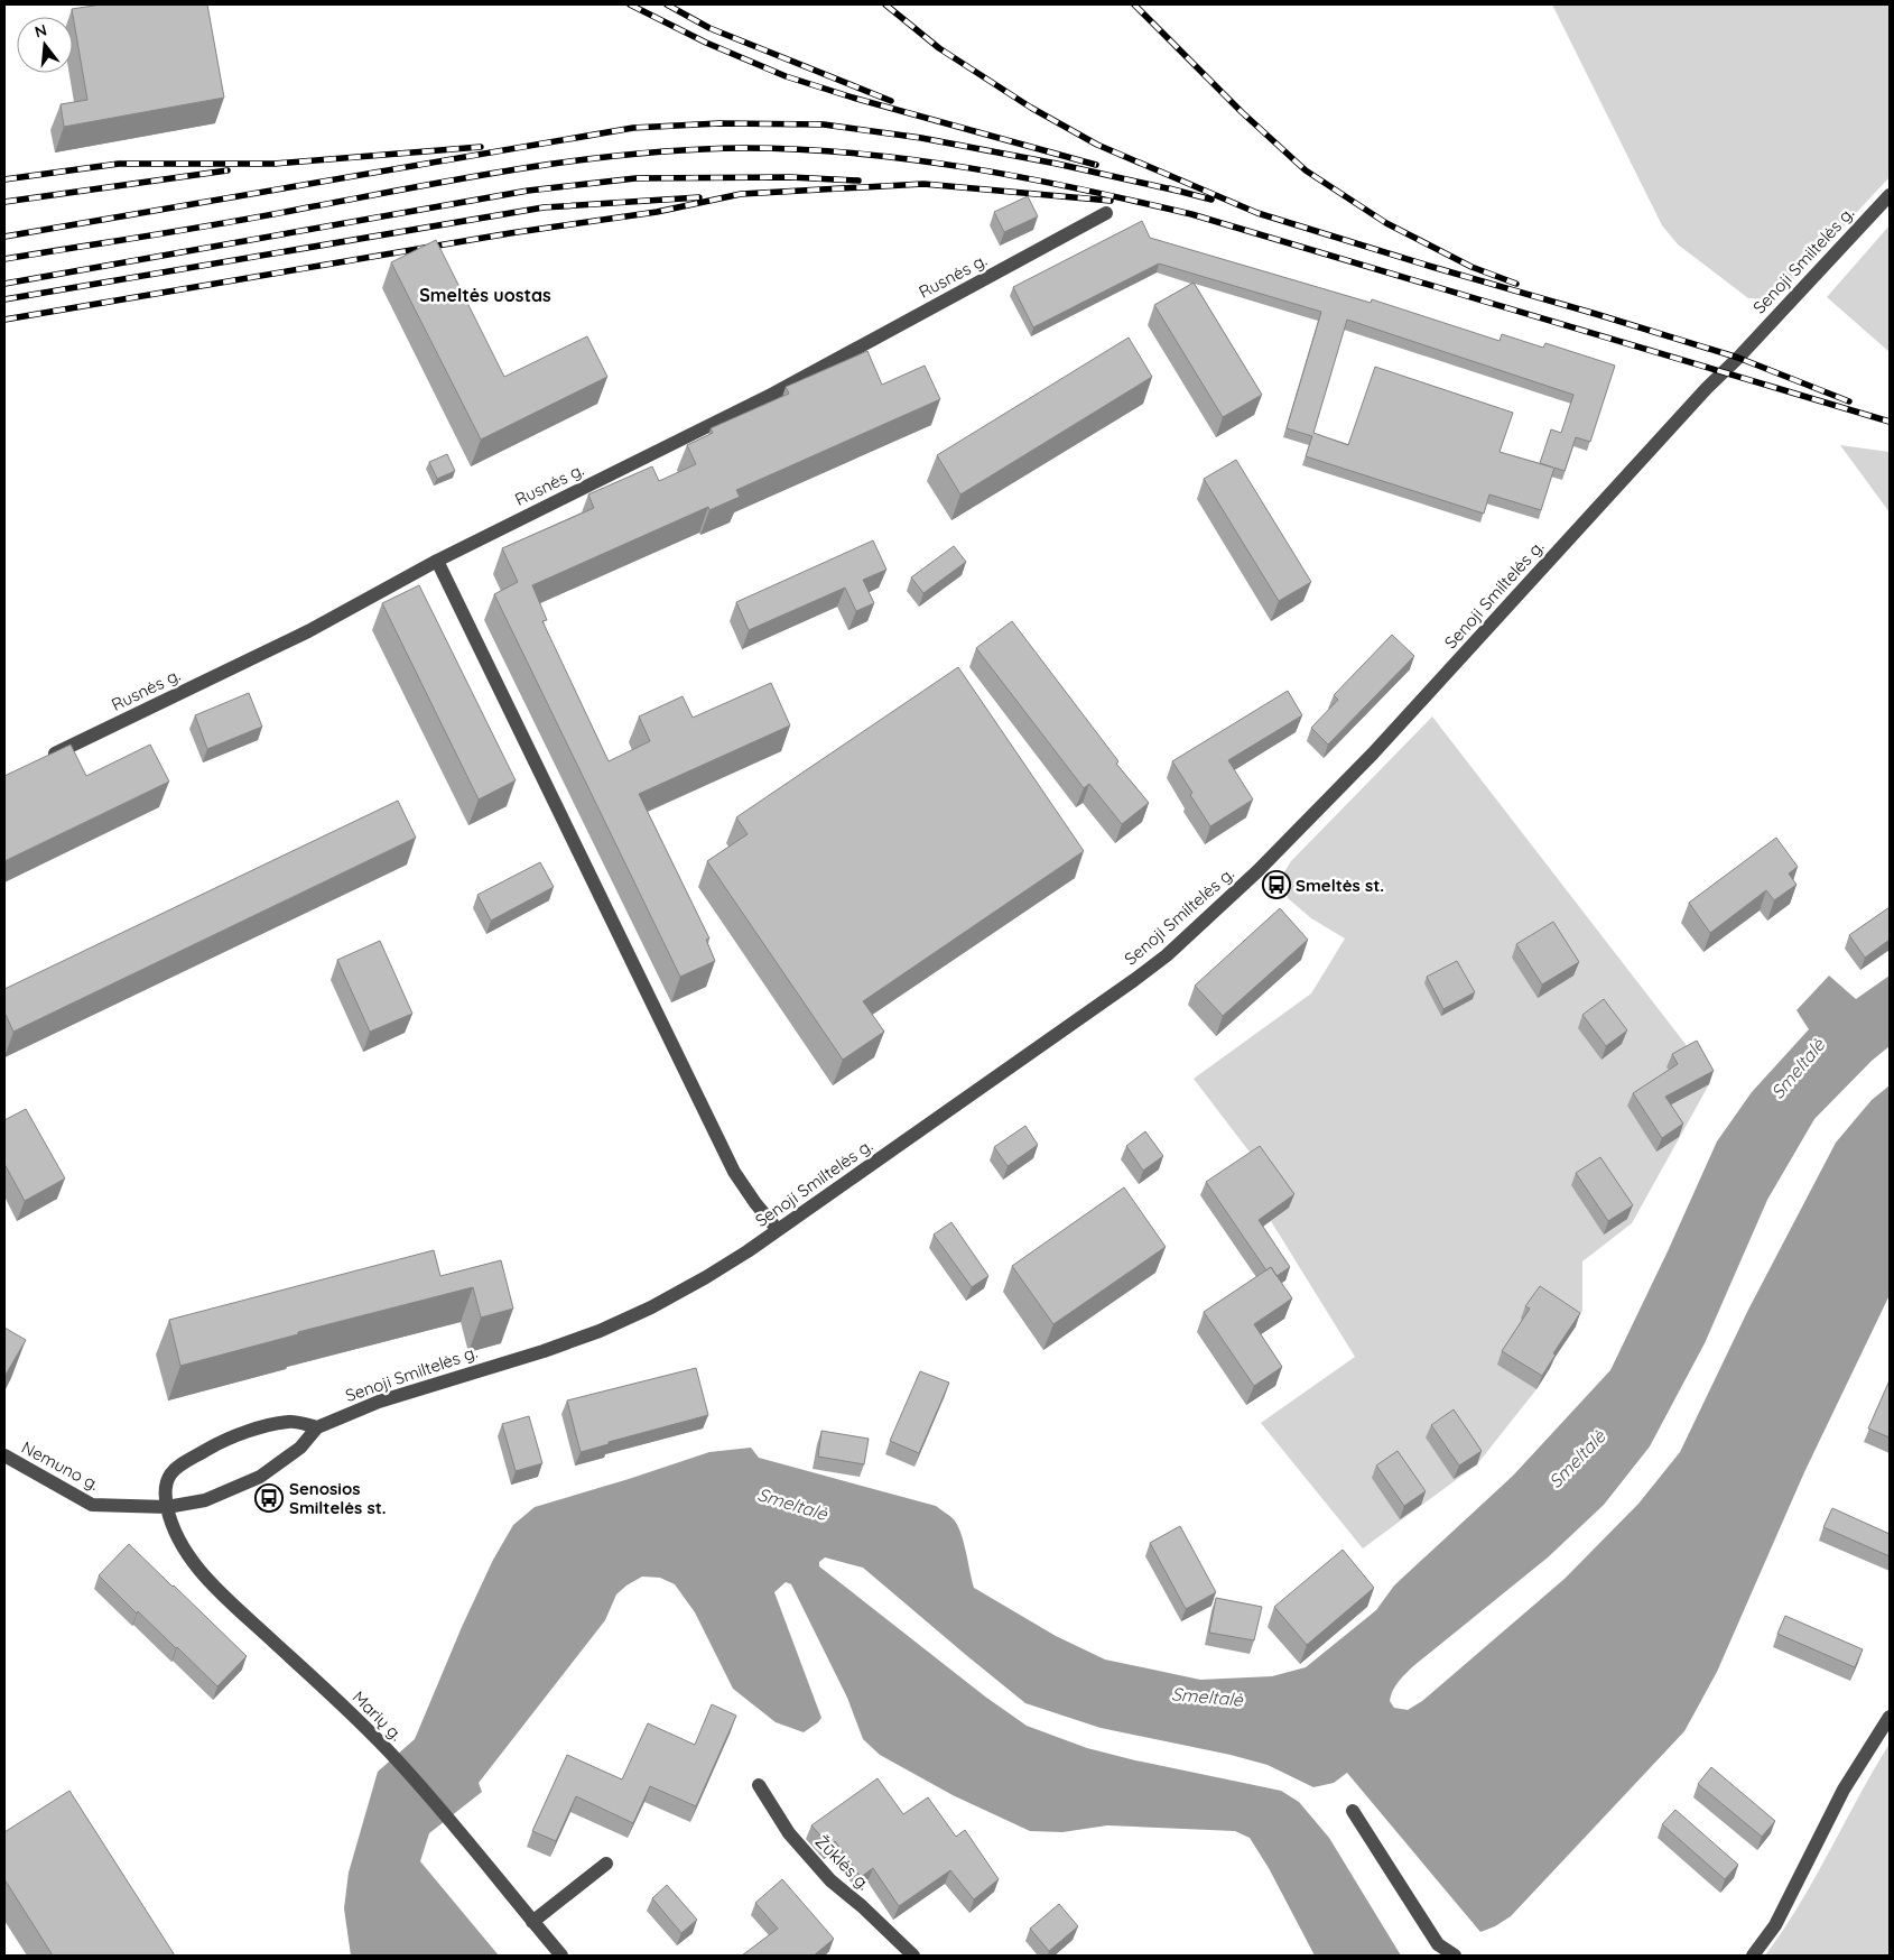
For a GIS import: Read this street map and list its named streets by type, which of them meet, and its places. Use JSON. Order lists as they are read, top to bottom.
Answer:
{
  "streets": {
    "street": [
      "Senoji Smiltelės g.",
      "Rusnės g.",
      "Nemuno g.",
      "Marių g.",
      "Žūklės g."
    ]
  },
  "crossings": [
    ["Senoji Smiltelės g.", "Nemuno g."],
    ["Senoji Smiltelės g.", "Marių g."],
    ["Nemuno g.", "Marių g."]
  ],
  "districts": ["Smeltės uostas"],
  "water": ["Smeltalė"],
  "places": {
    "bus stop": ["Smeltės st.", "Senosios Smiltelės st."]
  },
  "north": "top"
}
